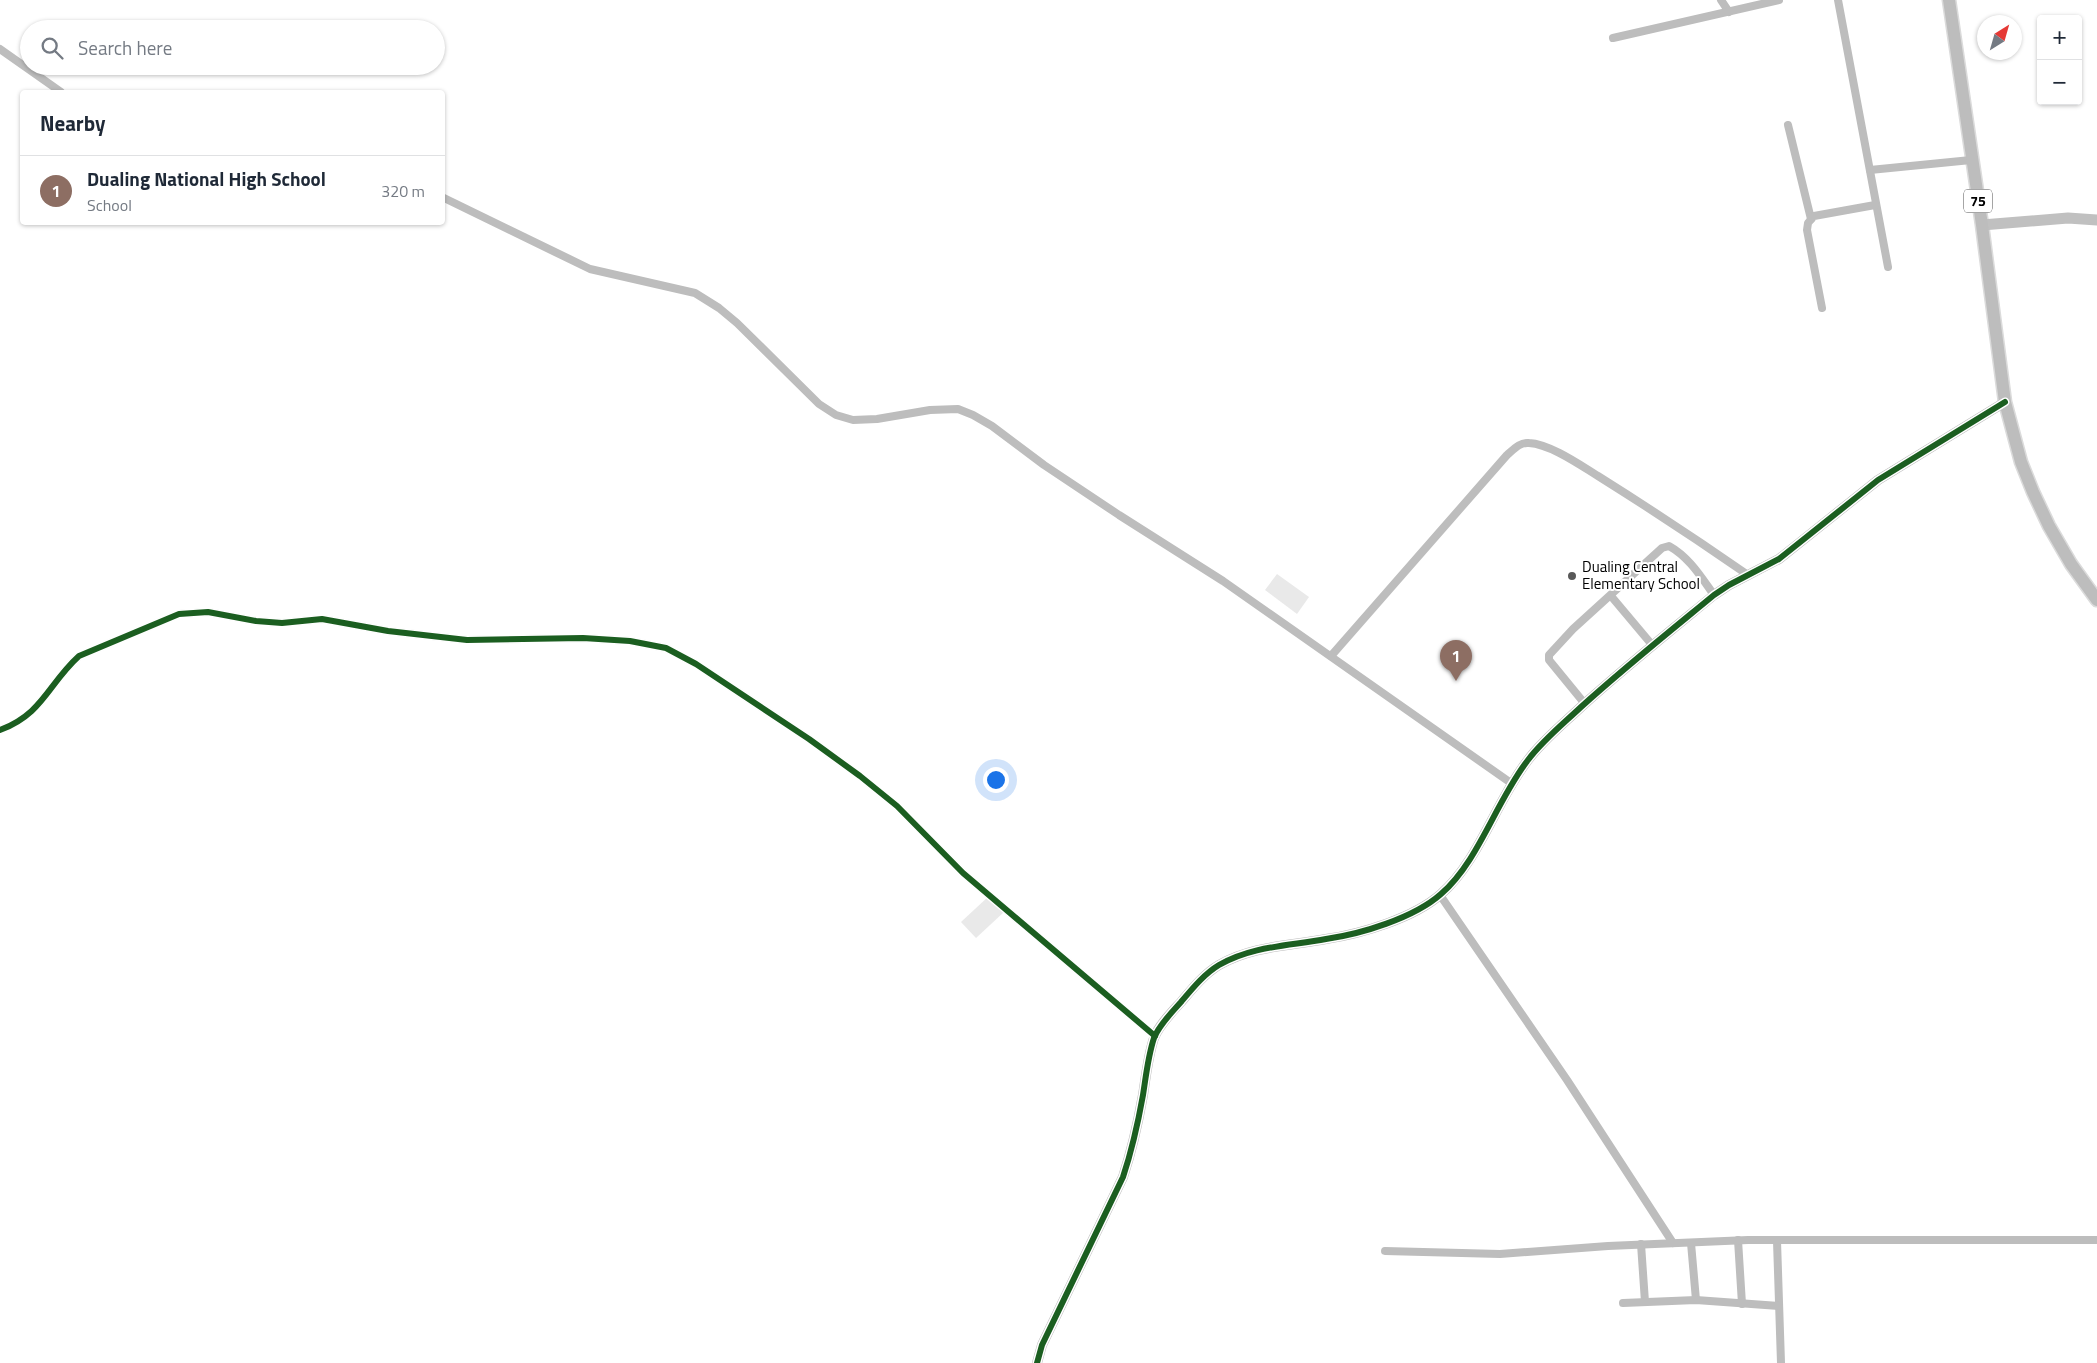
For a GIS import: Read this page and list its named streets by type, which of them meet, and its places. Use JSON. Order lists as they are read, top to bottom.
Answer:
{
  "streets": {
    "highway": ["75"]
  },
  "places": ["Dualing Central Elementary School"],
  "north": "top right",
  "page": {
    "map_buttons": ["+", "−"],
    "search": "Search here",
    "heading": "Nearby",
    "list": [
      {
        "mark": "1",
        "name": "Dualing National High School",
        "note": "School",
        "value": "320 m"
      }
    ],
    "pins": "1"
  }
}
